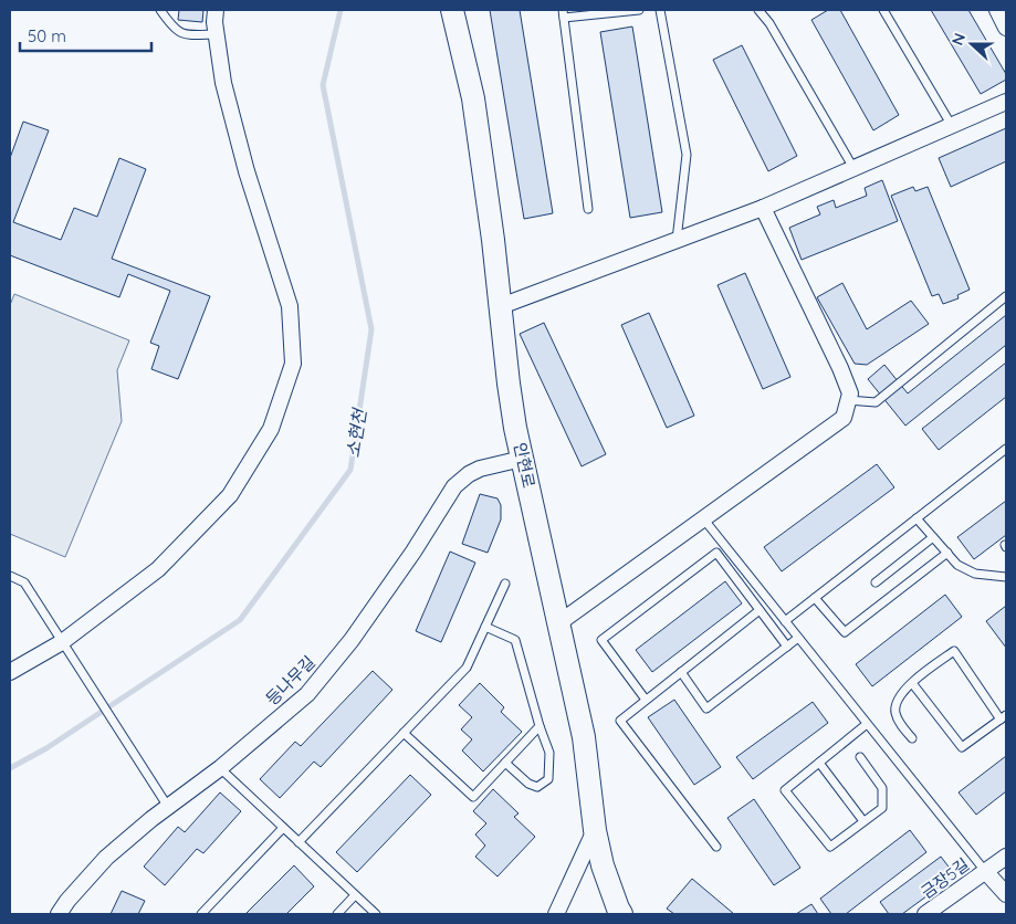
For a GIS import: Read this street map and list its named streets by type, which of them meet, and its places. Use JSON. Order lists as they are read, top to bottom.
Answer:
{
  "streets": {
    "street": ["안현로", "등나무길", "금장5길"]
  },
  "crossings": [
    ["안현로", "등나무길"]
  ],
  "water": ["소현천"],
  "scale_bar": "50 m",
  "north": "left"
}
